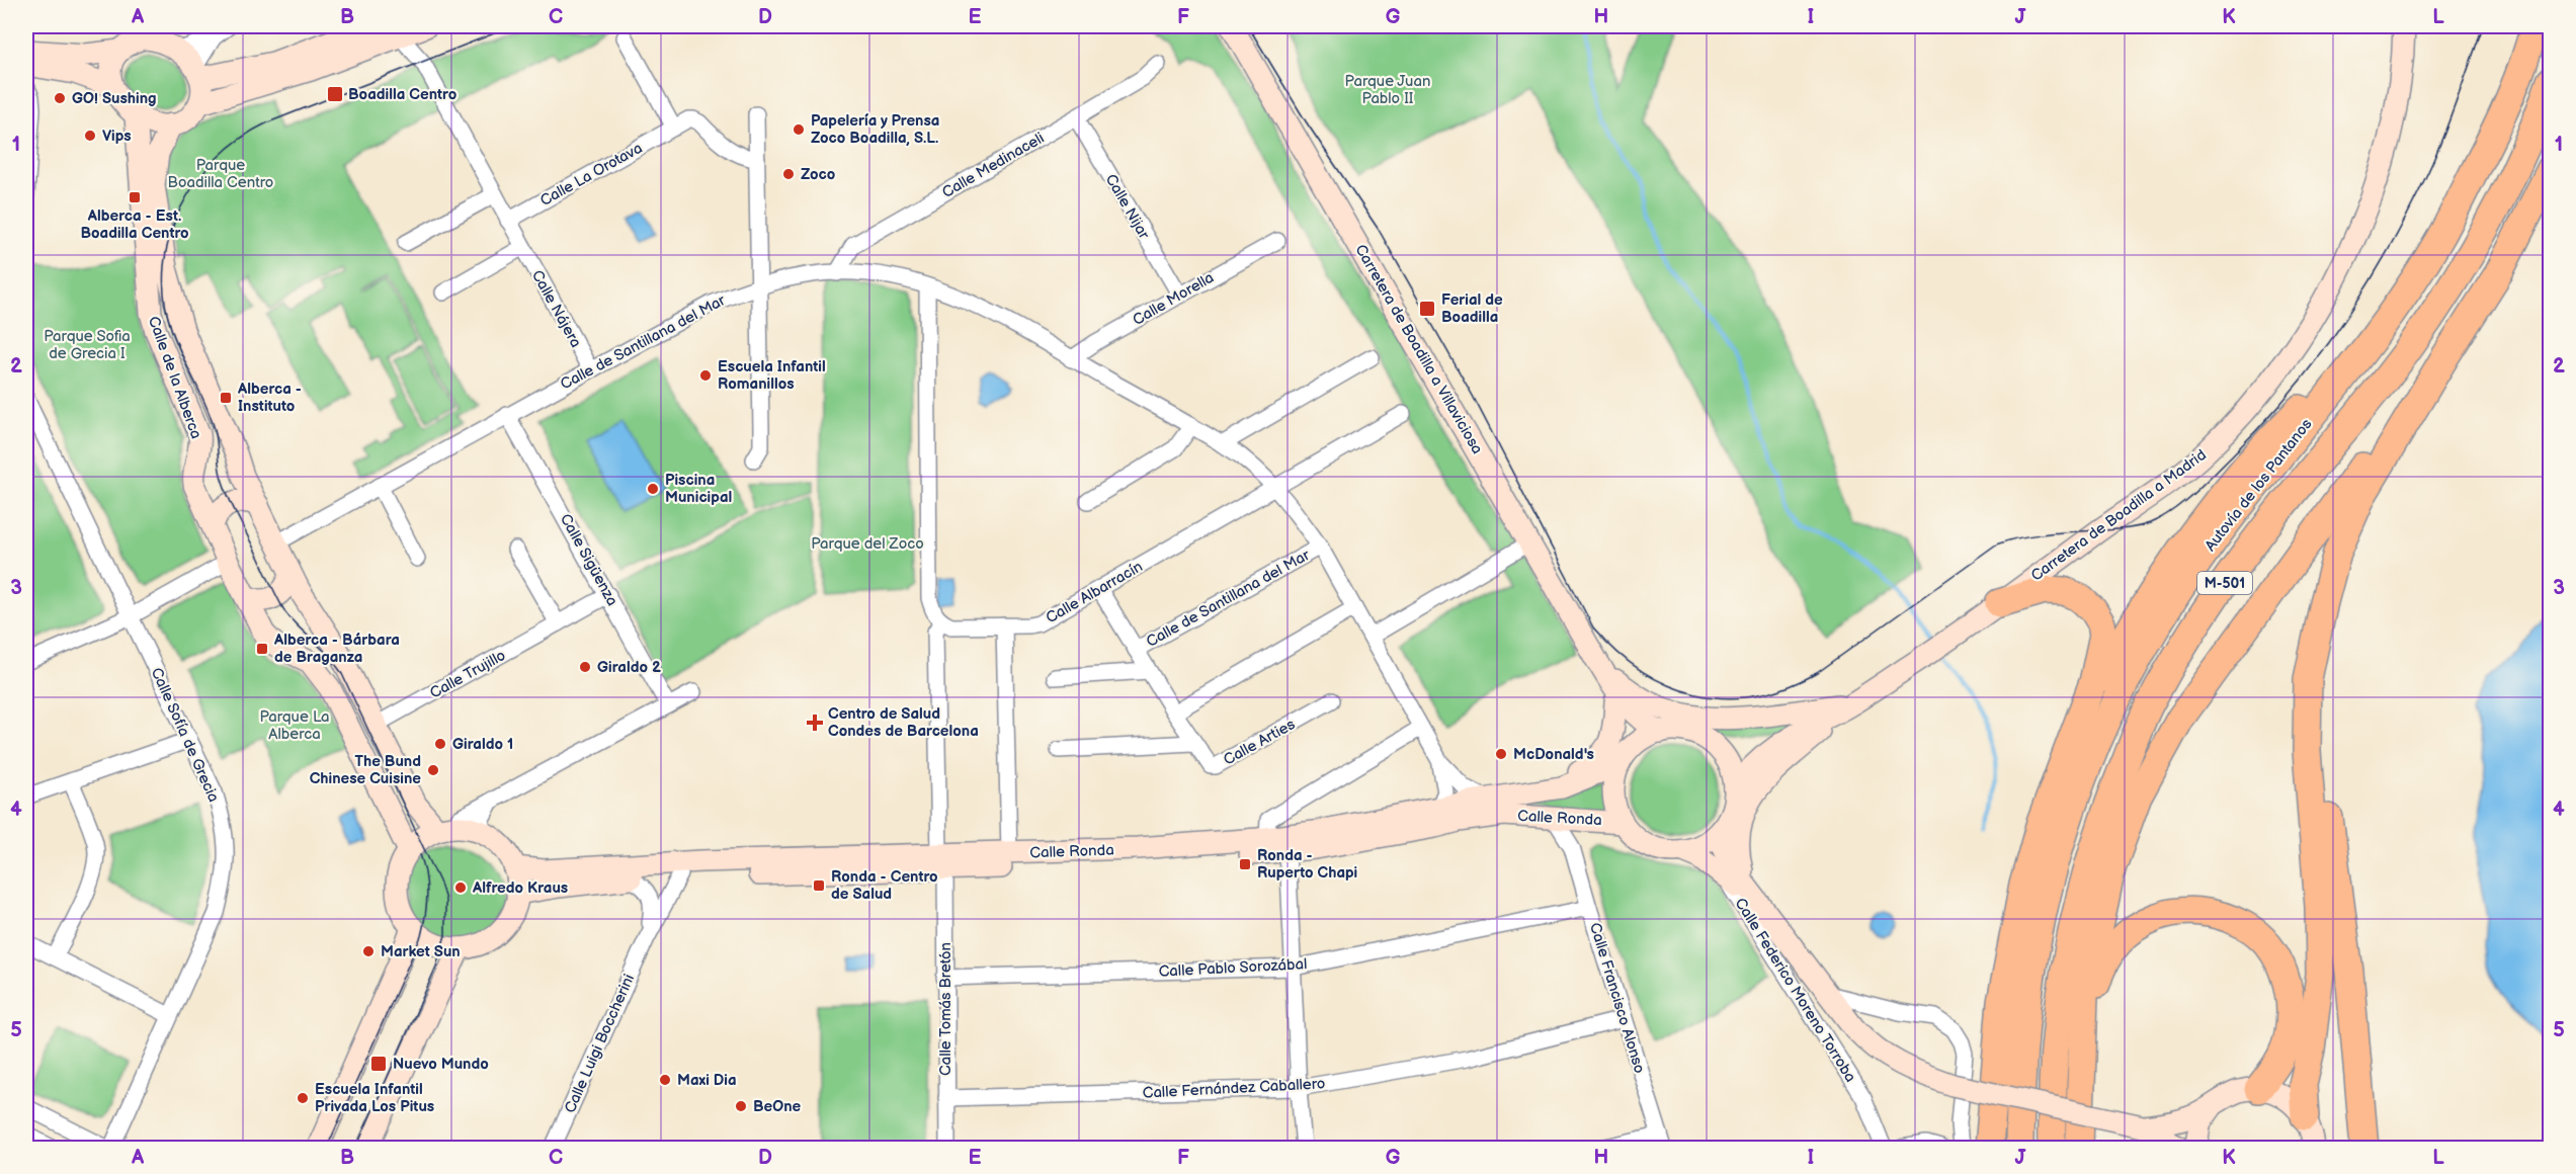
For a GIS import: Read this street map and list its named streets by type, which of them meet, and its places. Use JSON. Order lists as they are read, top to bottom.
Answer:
{
  "streets": {
    "highway": ["Autovía de los Pantanos", "M-501"],
    "street": [
      "Calle Medinaceli",
      "Calle La Orotava",
      "Calle Nijar",
      "Calle Morella",
      "Calle Nájera",
      "Calle de Santillana del Mar",
      "Carretera de Boadilla a Villaviciosa",
      "Calle de la Alberca",
      "Carretera de Boadilla a Madrid",
      "Calle Sigüenza",
      "Calle Albarracín",
      "Calle Trujillo",
      "Calle Sofía de Grecia",
      "Calle Arties",
      "Calle Ronda",
      "Calle Pablo Sorozábal",
      "Calle Federico Moreno Torroba",
      "Calle Francisco Alonso",
      "Calle Tomás Bretón",
      "Calle Luigi Boccherini",
      "Calle Fernández Caballero"
    ]
  },
  "crossings": [
    ["Calle Medinaceli", "Calle Nijar"],
    ["Calle Medinaceli", "Calle de Santillana del Mar"],
    ["Calle La Orotava", "Calle Nájera"],
    ["Calle Nijar", "Calle Morella"],
    ["Calle Morella", "Calle de Santillana del Mar"],
    ["Calle Nájera", "Calle de Santillana del Mar"],
    ["Calle de Santillana del Mar", "Calle de la Alberca"],
    ["Calle de Santillana del Mar", "Calle Sigüenza"],
    ["Calle de Santillana del Mar", "Calle Albarracín"],
    ["Calle de Santillana del Mar", "Calle Arties"],
    ["Calle de Santillana del Mar", "Calle Ronda"],
    ["Carretera de Boadilla a Villaviciosa", "Carretera de Boadilla a Madrid"],
    ["Carretera de Boadilla a Villaviciosa", "Calle Ronda"],
    ["Carretera de Boadilla a Villaviciosa", "Calle Federico Moreno Torroba"],
    ["Carretera de Boadilla a Madrid", "Calle Ronda"],
    ["Carretera de Boadilla a Madrid", "Calle Federico Moreno Torroba"],
    ["Calle Sigüenza", "Calle Trujillo"],
    ["Calle Albarracín", "Calle Arties"],
    ["Calle Albarracín", "Calle Tomás Bretón"],
    ["Calle Ronda", "Calle Federico Moreno Torroba"],
    ["Calle Ronda", "Calle Francisco Alonso"],
    ["Calle Ronda", "Calle Tomás Bretón"],
    ["Calle Ronda", "Calle Luigi Boccherini"],
    ["Calle Pablo Sorozábal", "Calle Francisco Alonso"],
    ["Calle Pablo Sorozábal", "Calle Tomás Bretón"],
    ["Calle Francisco Alonso", "Calle Fernández Caballero"],
    ["Calle Tomás Bretón", "Calle Fernández Caballero"]
  ],
  "parks": [
    "Parque Juan Pablo II",
    "Parque Boadilla Centro",
    "Parque Sofia de Grecia I",
    "Parque del Zoco",
    "Parque La Alberca"
  ],
  "places": {
    "transit": [
      "Boadilla Centro",
      "Alberca - Est. Boadilla Centro",
      "Ferial de Boadilla",
      "Alberca - Instituto",
      "Alberca - Bárbara de Braganza",
      "Ronda - Ruperto Chapi",
      "Ronda - Centro de Salud",
      "Nuevo Mundo"
    ],
    "other": [
      "GO! Sushing",
      "Papelería y Prensa Zoco Boadilla, S.L.",
      "Vips",
      "Zoco",
      "Escuela Infantil Romanillos",
      "Piscina Municipal",
      "Giraldo 2",
      "Giraldo 1",
      "McDonald's",
      "The Bund Chinese Cuisine",
      "Alfredo Kraus",
      "Market Sun",
      "Maxi Dia",
      "Escuela Infantil Privada Los Pitus",
      "BeOne"
    ],
    "health": ["Centro de Salud Condes de Barcelona"]
  },
  "grid": {
    "columns": [
      "A",
      "B",
      "C",
      "D",
      "E",
      "F",
      "G",
      "H",
      "I",
      "J",
      "K",
      "L"
    ],
    "rows": [
      "1",
      "2",
      "3",
      "4",
      "5"
    ]
  }
}
